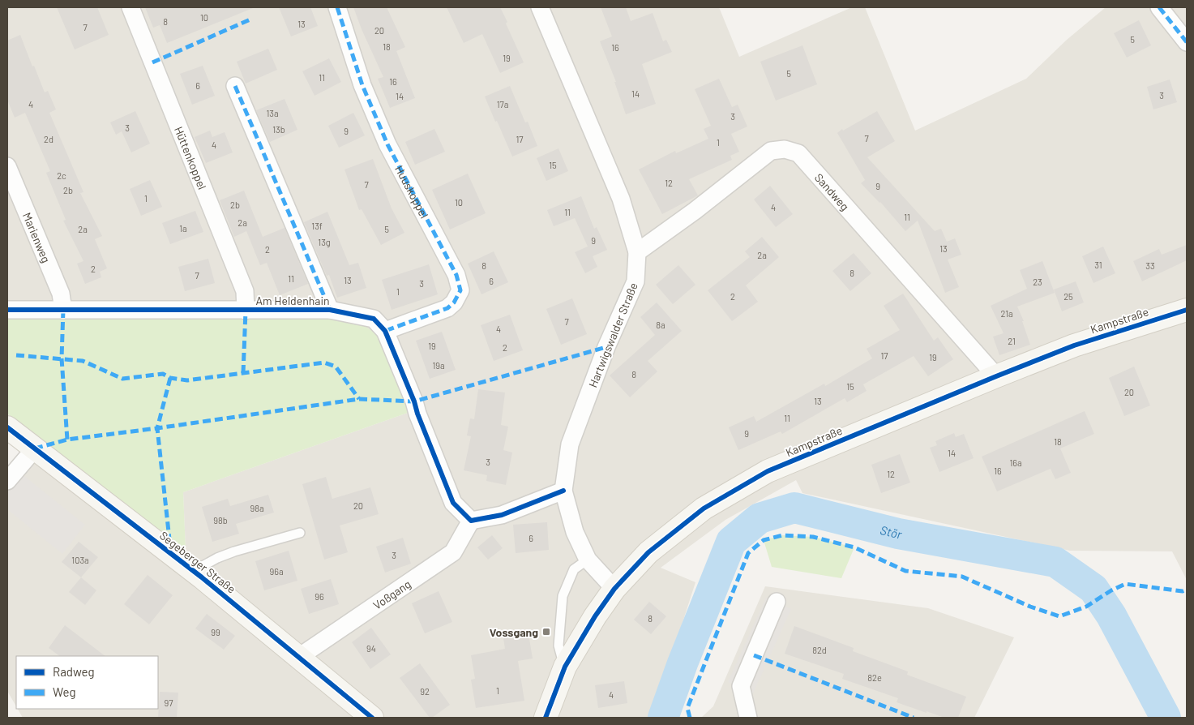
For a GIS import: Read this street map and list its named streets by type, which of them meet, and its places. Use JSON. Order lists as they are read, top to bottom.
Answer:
{
  "streets": {
    "street": [
      "Hüttenkoppel",
      "Huuskoppel",
      "Sandweg",
      "Marienweg",
      "Am Heldenhain",
      "Kampstraße",
      "Hartwigswalder Straße",
      "Segeberger Straße",
      "Voßgang"
    ]
  },
  "crossings": [
    ["Hüttenkoppel", "Am Heldenhain"],
    ["Huuskoppel", "Am Heldenhain"],
    ["Sandweg", "Kampstraße"],
    ["Sandweg", "Hartwigswalder Straße"],
    ["Marienweg", "Am Heldenhain"],
    ["Am Heldenhain", "Voßgang"],
    ["Kampstraße", "Hartwigswalder Straße"],
    ["Segeberger Straße", "Voßgang"]
  ],
  "water": ["Stör"],
  "places": {
    "transit": ["Vossgang"]
  },
  "house_numbers": [
    "10",
    "8",
    "13",
    "7",
    "20",
    "5",
    "18",
    "16",
    "19",
    "5",
    "11",
    "16",
    "6",
    "14",
    "3",
    "14",
    "4",
    "17a",
    "13a",
    "3",
    "3",
    "13b",
    "9",
    "7",
    "2d",
    "17",
    "1",
    "4",
    "15",
    "2c",
    "12",
    "7",
    "9",
    "2b",
    "1",
    "10",
    "2b",
    "4",
    "11",
    "11",
    "2a",
    "13f",
    "1a",
    "2a",
    "5",
    "9",
    "13g",
    "13",
    "2",
    "2a",
    "31",
    "8",
    "33",
    "2",
    "8",
    "7",
    "11",
    "13",
    "6",
    "23",
    "3",
    "1",
    "2",
    "25",
    "21a",
    "7",
    "8a",
    "4",
    "21",
    "19",
    "2",
    "17",
    "19",
    "19a",
    "8",
    "15",
    "20",
    "13",
    "11",
    "9",
    "18",
    "14",
    "3",
    "16a",
    "16",
    "12",
    "20",
    "98a",
    "98b",
    "6",
    "3",
    "103a",
    "96a",
    "96",
    "8",
    "99",
    "94",
    "82d",
    "82e",
    "1",
    "92",
    "4",
    "97"
  ],
  "legend": ["Radweg", "Weg"]
}
